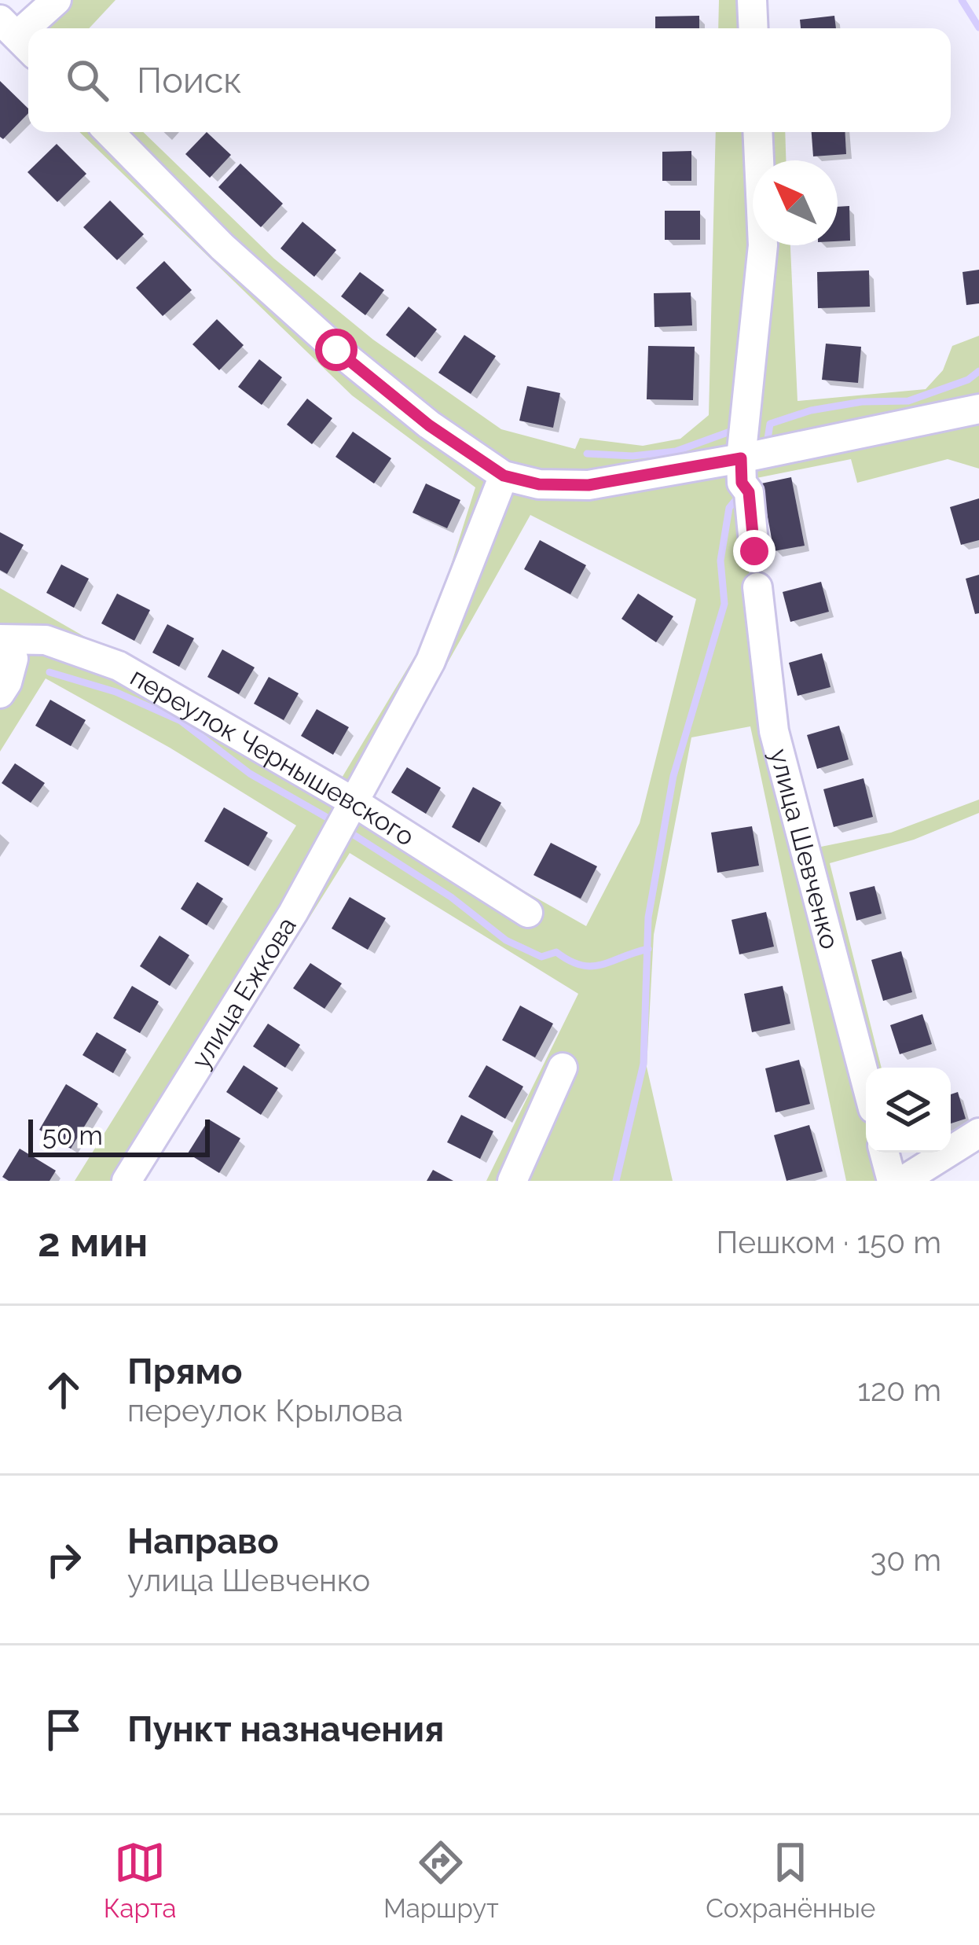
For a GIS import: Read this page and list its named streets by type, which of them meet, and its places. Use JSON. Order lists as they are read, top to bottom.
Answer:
{
  "streets": {
    "street": ["переулок Чернышевского", "улица Шевченко", "улица Ежкова"]
  },
  "crossings": [
    ["переулок Чернышевского", "улица Ежкова"]
  ],
  "scale_bar": "50 m",
  "north": "top left",
  "page": {
    "search": "Поиск",
    "scale": "50 m",
    "heading": ["2 мин", "Пешком · 150 m"],
    "list": [
      ["Прямо", "переулок Крылова", "120 m"],
      ["Направо", "улица Шевченко", "30 m"],
      "Пункт назначения"
    ],
    "nav": ["Карта", "Маршрут", "Сохранённые"]
  }
}
